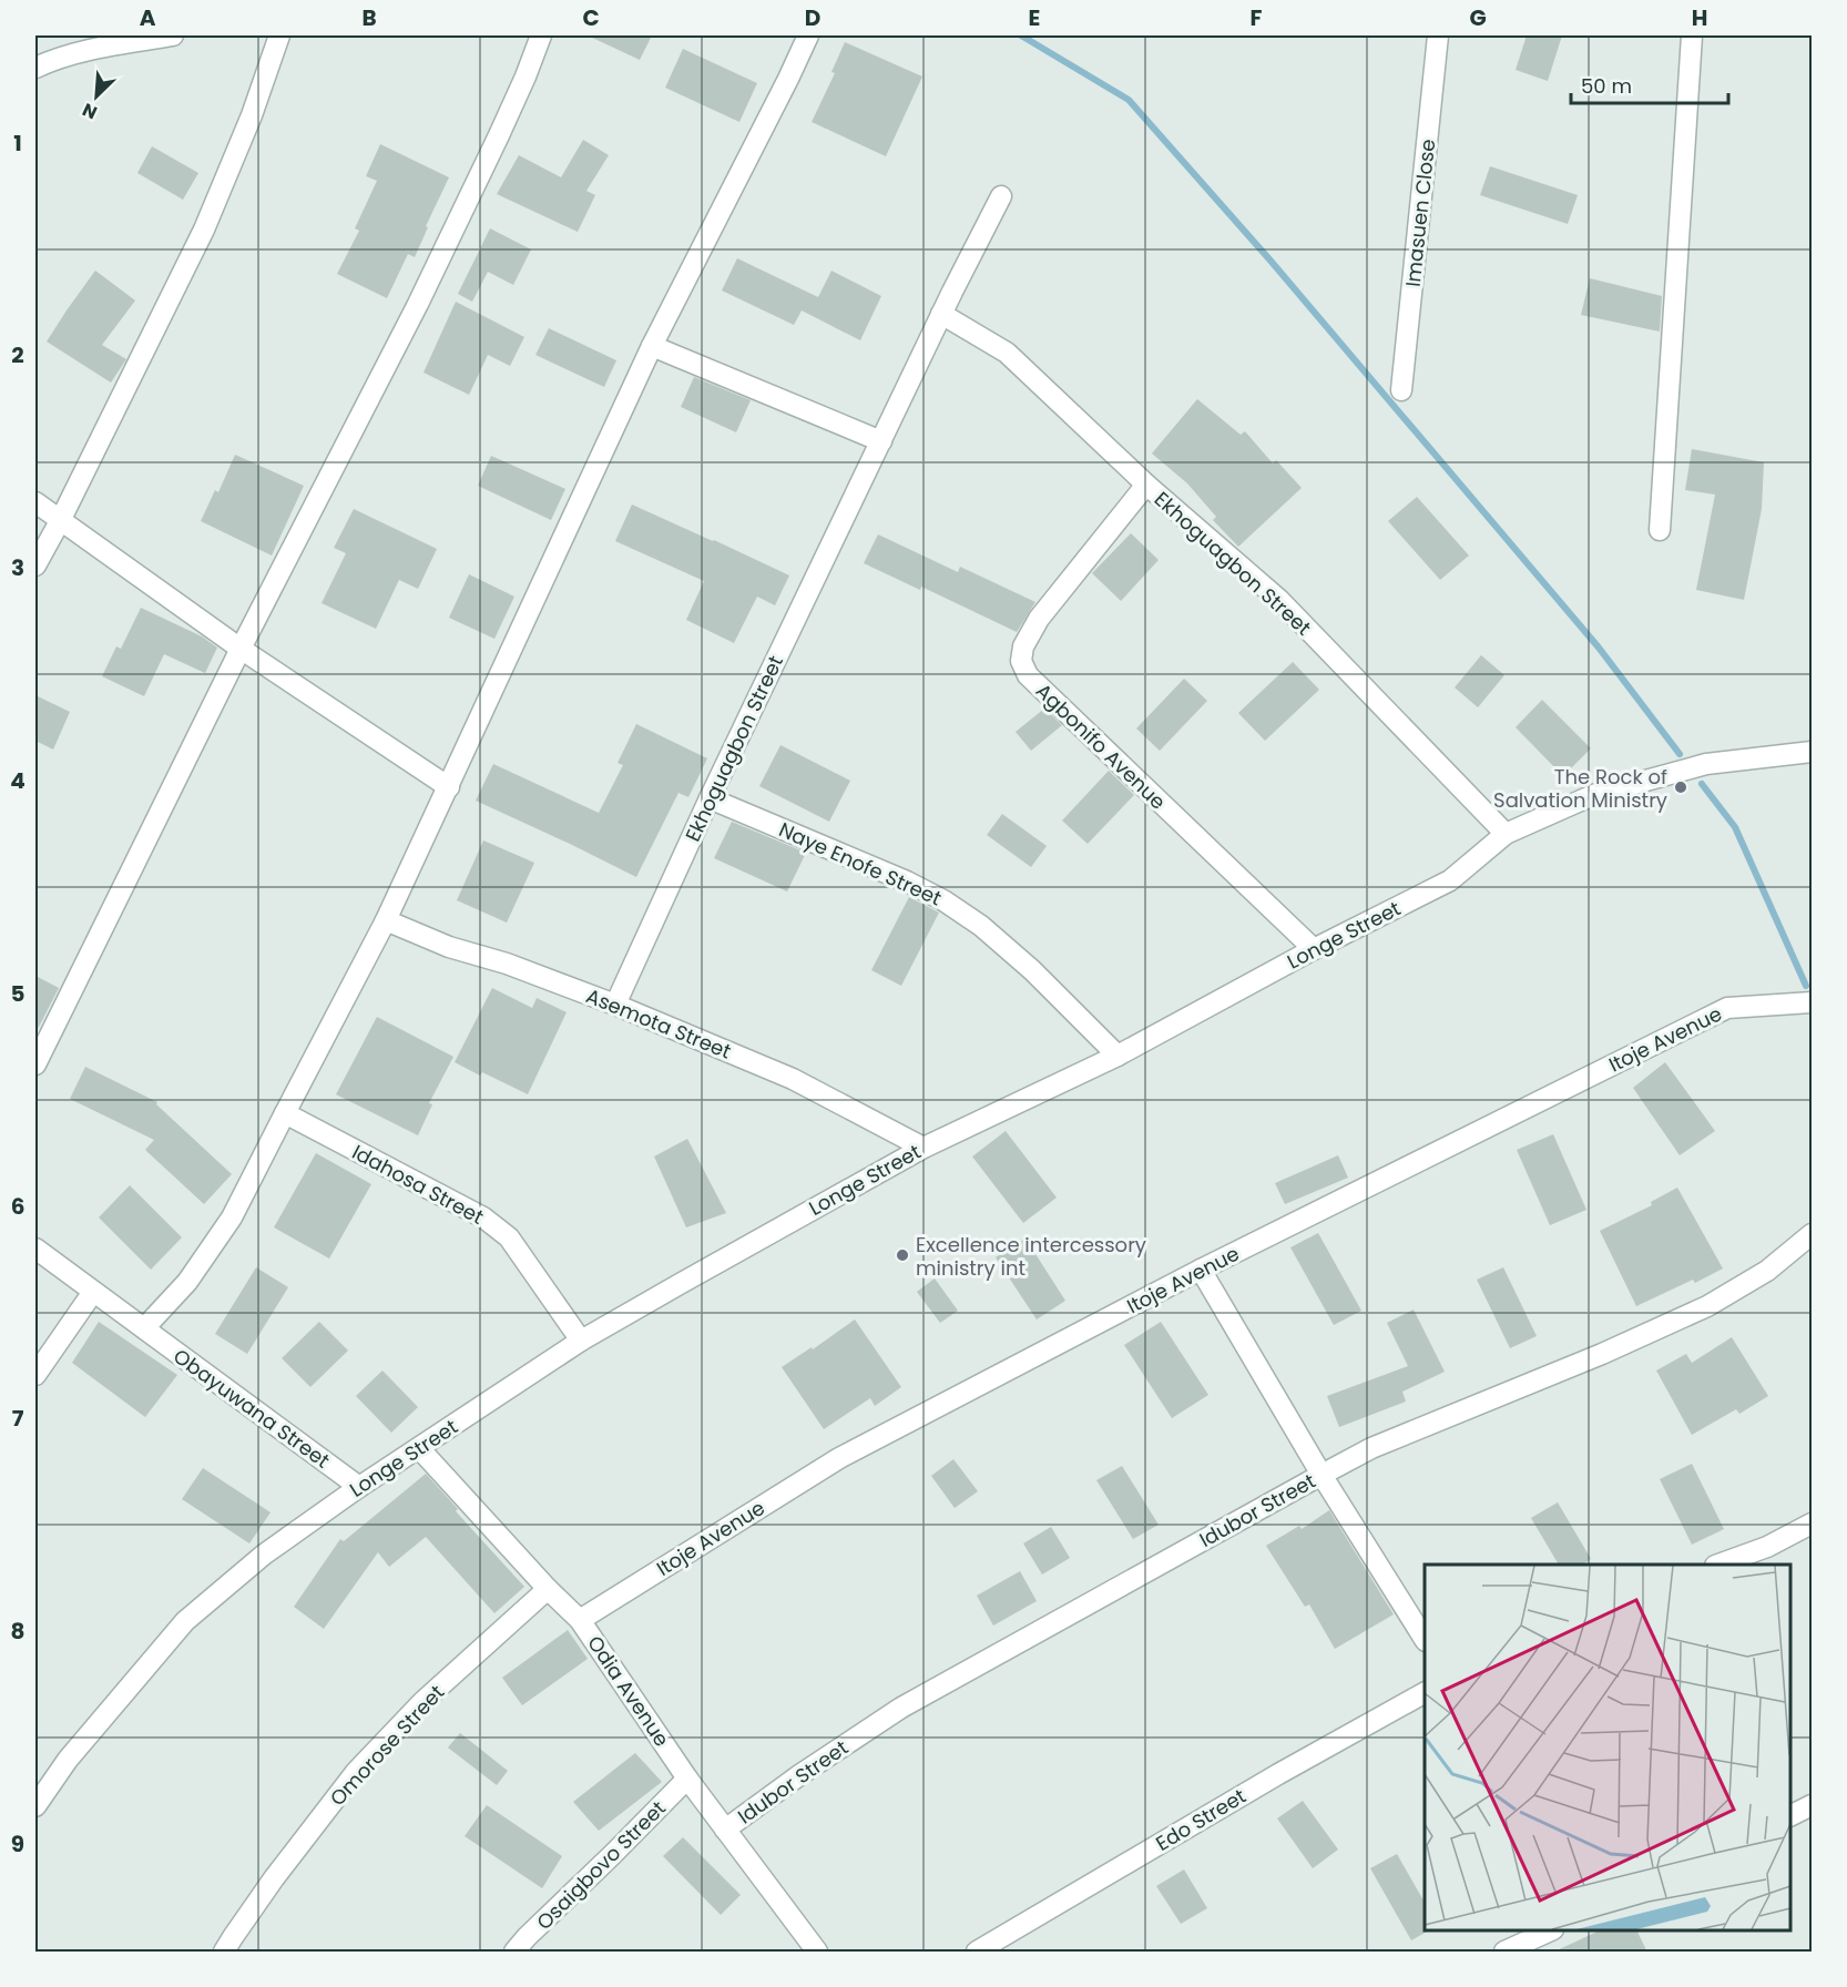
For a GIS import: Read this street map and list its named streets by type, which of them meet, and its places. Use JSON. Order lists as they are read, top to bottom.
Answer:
{
  "streets": {
    "street": [
      "Imasuen Close",
      "Ekhoguagbon Street",
      "Agbonifo Avenue",
      "Naye Enofe Street",
      "Longe Street",
      "Asemota Street",
      "Itoje Avenue",
      "Idahosa Street",
      "Obayuwana Street",
      "Idubor Street",
      "Odia Avenue",
      "Omorose Street",
      "Edo Street",
      "Osaigbovo Street"
    ]
  },
  "crossings": [
    ["Ekhoguagbon Street", "Agbonifo Avenue"],
    ["Ekhoguagbon Street", "Naye Enofe Street"],
    ["Ekhoguagbon Street", "Longe Street"],
    ["Ekhoguagbon Street", "Asemota Street"],
    ["Agbonifo Avenue", "Longe Street"],
    ["Naye Enofe Street", "Longe Street"],
    ["Longe Street", "Asemota Street"],
    ["Longe Street", "Idahosa Street"],
    ["Longe Street", "Obayuwana Street"],
    ["Longe Street", "Odia Avenue"],
    ["Itoje Avenue", "Odia Avenue"],
    ["Idubor Street", "Odia Avenue"],
    ["Odia Avenue", "Omorose Street"],
    ["Odia Avenue", "Osaigbovo Street"]
  ],
  "places": ["The Rock of Salvation Ministry", "Excellence intercessory ministry int"],
  "scale_bar": "50 m",
  "north": "bottom left",
  "grid": {
    "columns": [
      "A",
      "B",
      "C",
      "D",
      "E",
      "F",
      "G",
      "H"
    ],
    "rows": [
      "1",
      "2",
      "3",
      "4",
      "5",
      "6",
      "7",
      "8",
      "9"
    ]
  }
}
